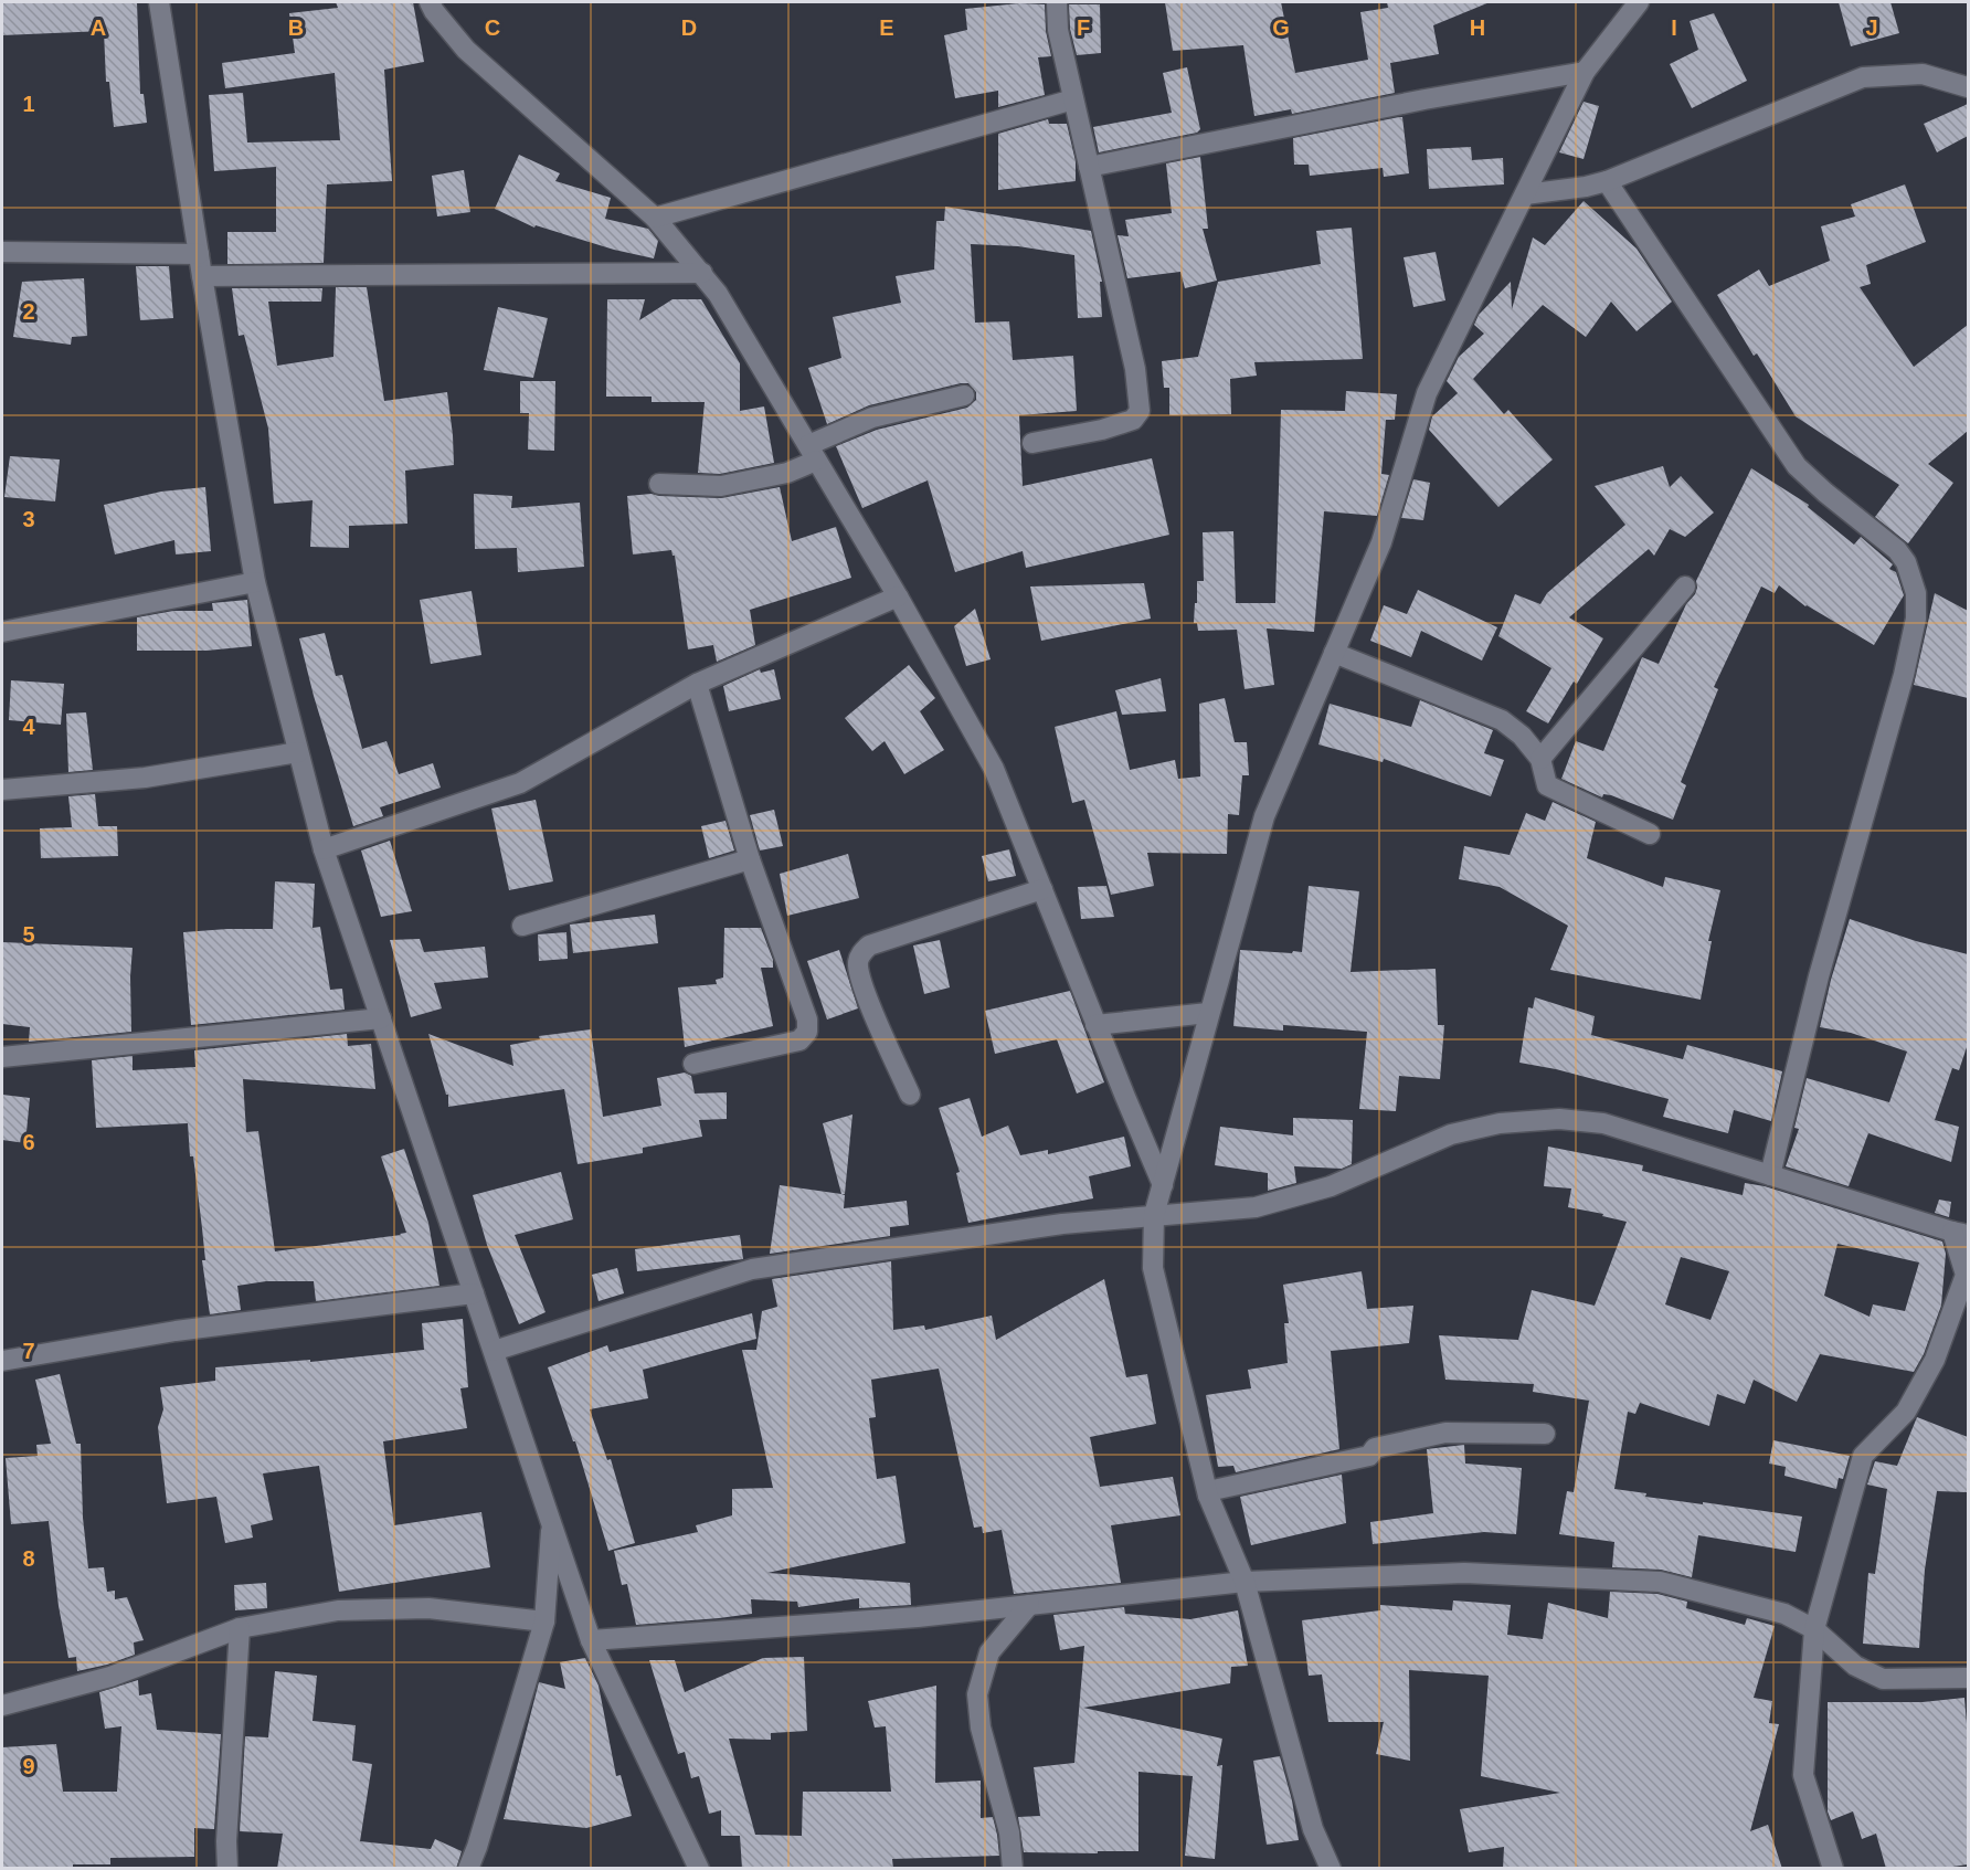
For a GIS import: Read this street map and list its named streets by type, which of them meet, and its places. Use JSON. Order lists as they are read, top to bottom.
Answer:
{
  "grid": {
    "columns": [
      "A",
      "B",
      "C",
      "D",
      "E",
      "F",
      "G",
      "H",
      "I",
      "J"
    ],
    "rows": [
      "1",
      "2",
      "3",
      "4",
      "5",
      "6",
      "7",
      "8",
      "9"
    ]
  }
}
